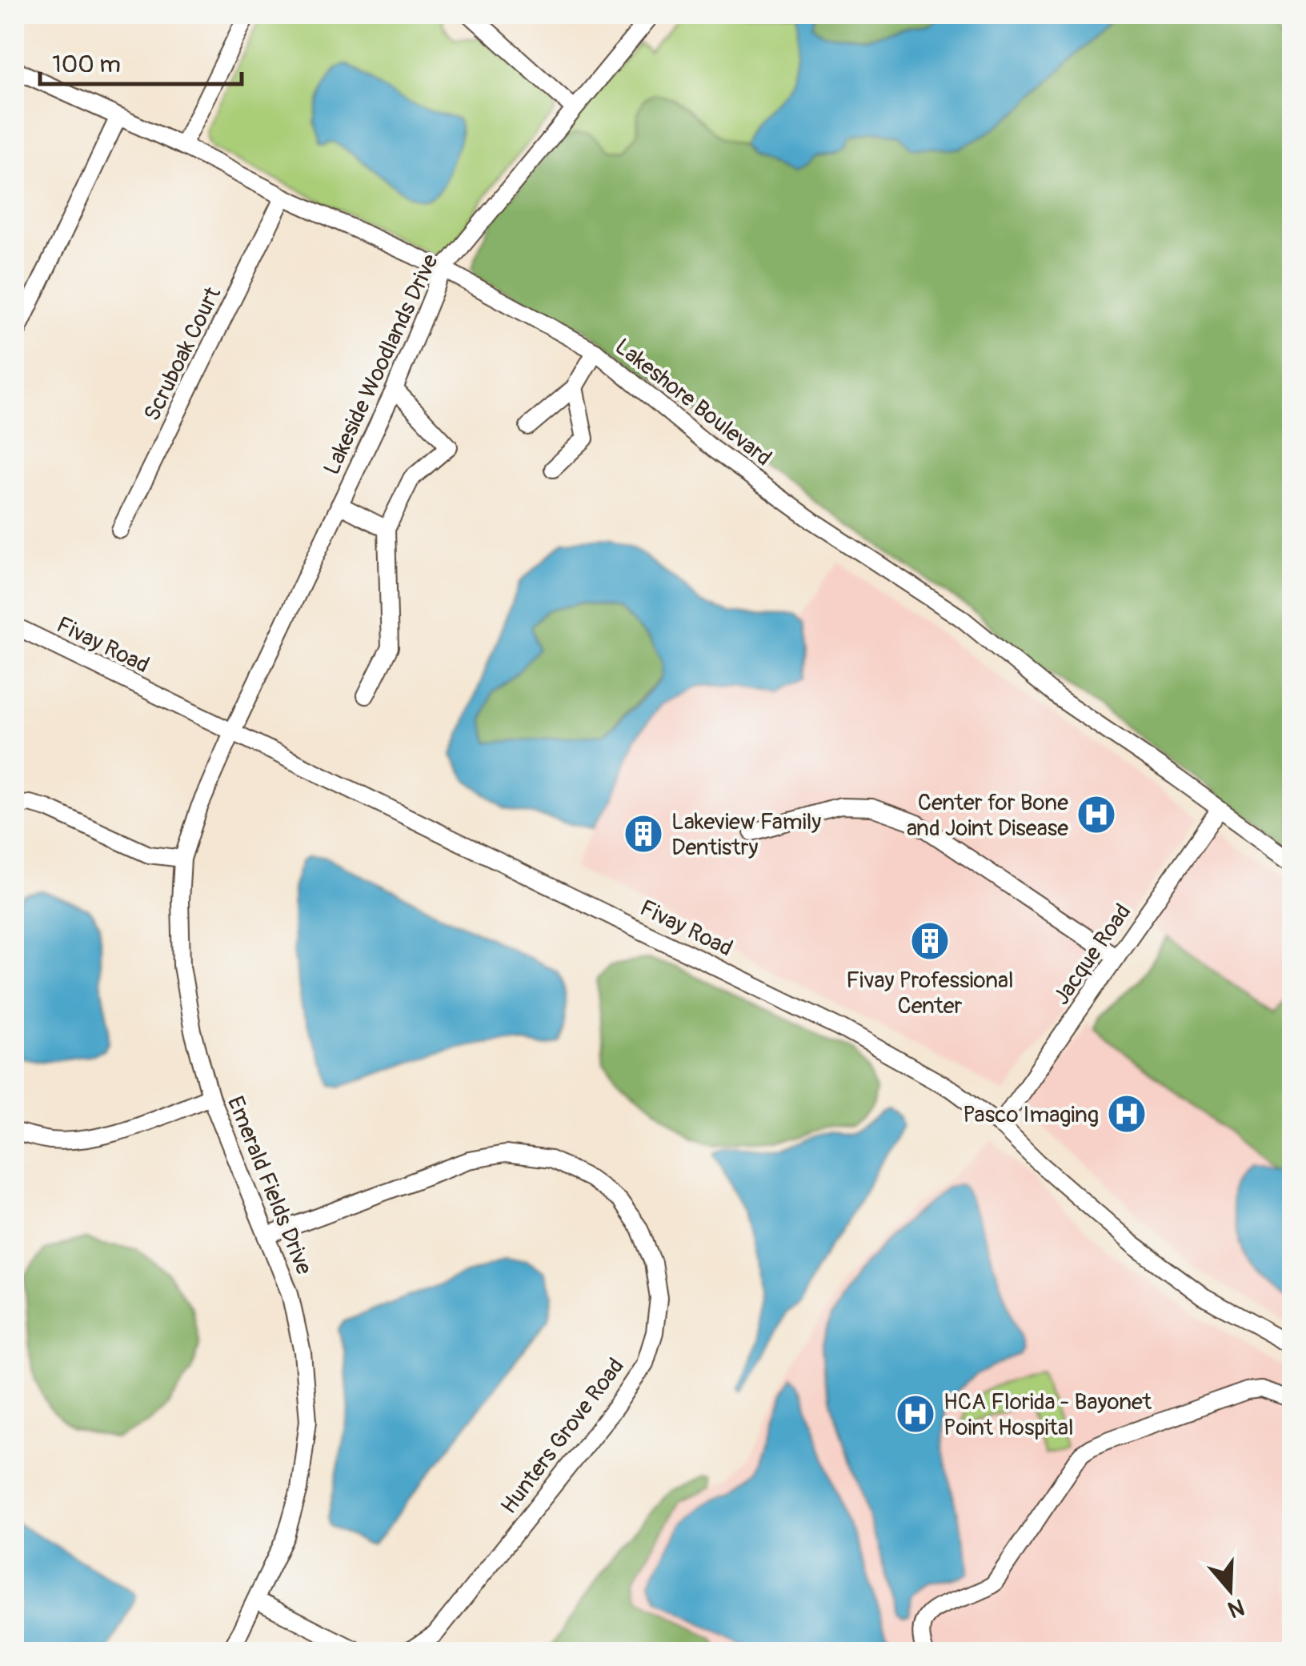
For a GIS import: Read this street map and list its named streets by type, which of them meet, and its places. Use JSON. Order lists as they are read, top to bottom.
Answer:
{
  "streets": {
    "street": [
      "Scruboak Court",
      "Lakeside Woodlands Drive",
      "Lakeshore Boulevard",
      "Fivay Road",
      "Jacque Road",
      "Emerald Fields Drive",
      "Hunters Grove Road"
    ]
  },
  "crossings": [
    ["Scruboak Court", "Lakeshore Boulevard"],
    ["Lakeside Woodlands Drive", "Lakeshore Boulevard"],
    ["Lakeside Woodlands Drive", "Fivay Road"],
    ["Lakeside Woodlands Drive", "Emerald Fields Drive"],
    ["Lakeshore Boulevard", "Jacque Road"],
    ["Fivay Road", "Jacque Road"],
    ["Fivay Road", "Emerald Fields Drive"],
    ["Emerald Fields Drive", "Hunters Grove Road"]
  ],
  "places": {
    "hospital": ["Center for Bone and Joint Disease", "Pasco Imaging", "HCA Florida - Bayonet Point Hospital"],
    "building": ["Lakeview Family Dentistry", "Fivay Professional Center"]
  },
  "scale_bar": "100 m",
  "north": "bottom"
}
